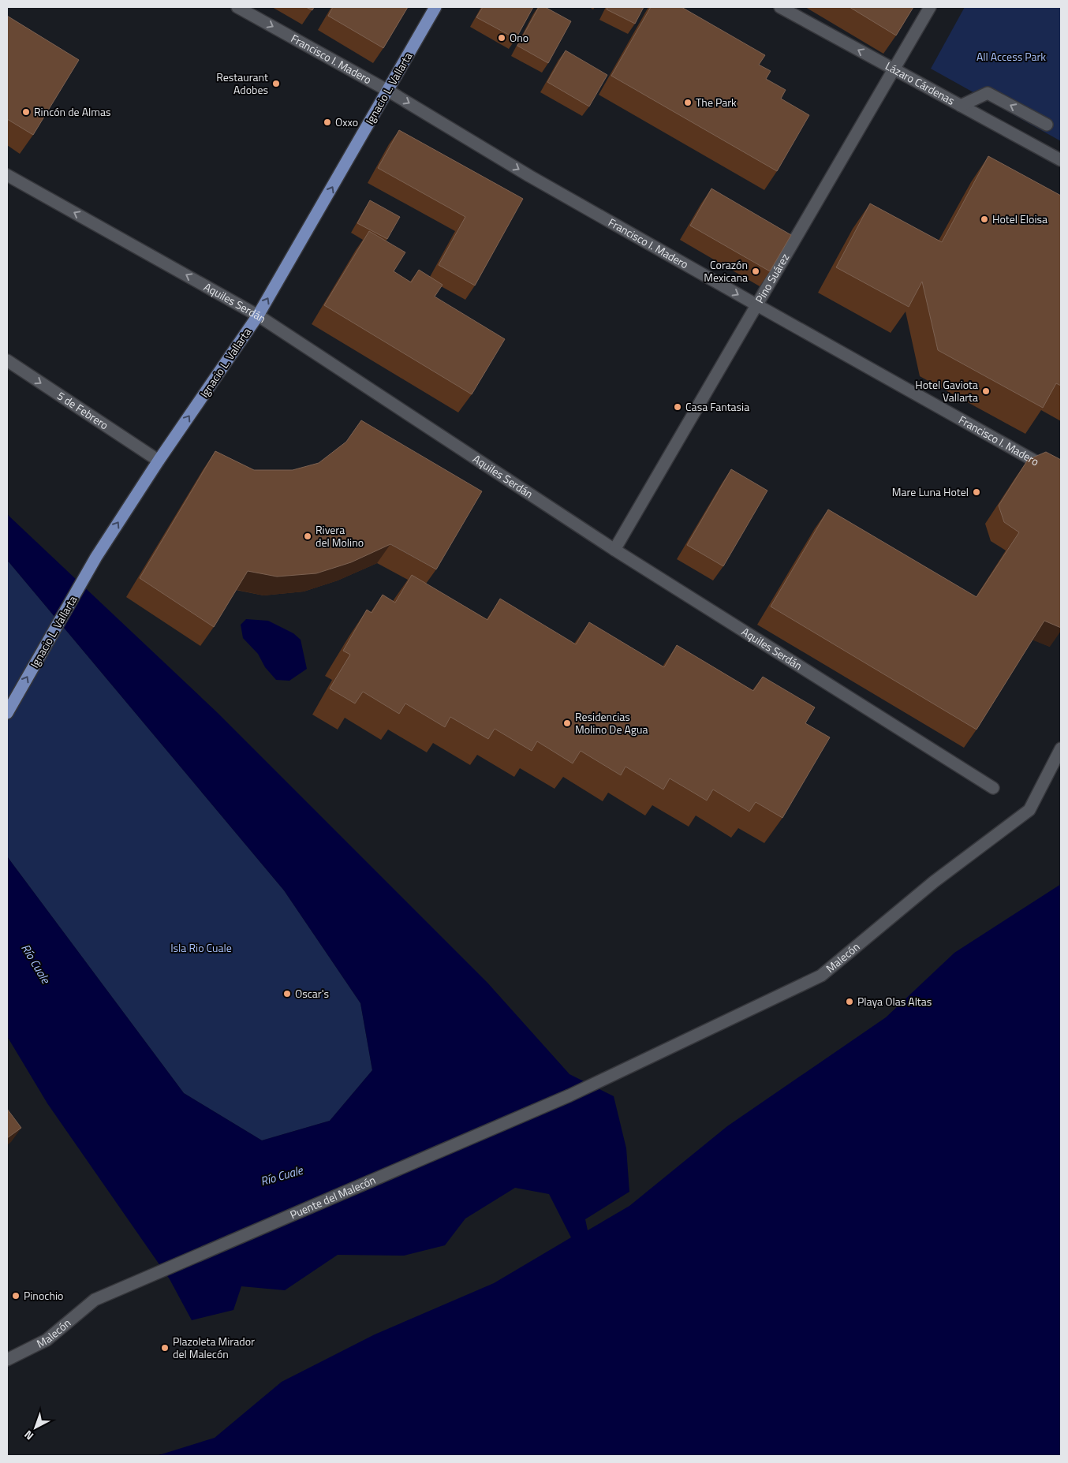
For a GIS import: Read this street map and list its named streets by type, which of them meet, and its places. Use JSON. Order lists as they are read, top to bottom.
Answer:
{
  "streets": {
    "main road": ["Ignacio L. Vallarta"],
    "street": [
      "Francisco I. Madero",
      "Lázaro Cárdenas",
      "Pino Suárez",
      "Aquiles Serdán",
      "5 de Febrero",
      "Malecón",
      "Puente del Malecón"
    ]
  },
  "crossings": [
    ["Francisco I. Madero", "Ignacio L. Vallarta"],
    ["Francisco I. Madero", "Pino Suárez"],
    ["Lázaro Cárdenas", "Pino Suárez"],
    ["Ignacio L. Vallarta", "Aquiles Serdán"],
    ["Ignacio L. Vallarta", "5 de Febrero"],
    ["Pino Suárez", "Aquiles Serdán"],
    ["Malecón", "Puente del Malecón"]
  ],
  "one_way": [
    "Francisco I. Madero",
    "Lázaro Cárdenas",
    "Ignacio L. Vallarta",
    "5 de Febrero"
  ],
  "water": ["Río Cuale"],
  "parks": ["All Access Park", "Isla Rio Cuale"],
  "places": [
    "Ono",
    "Restaurant Adobes",
    "The Park",
    "Rincón de Almas",
    "Oxxo",
    "Hotel Eloisa",
    "Corazón Mexicana",
    "Hotel Gaviota Vallarta",
    "Casa Fantasia",
    "Mare Luna Hotel",
    "Rivera del Molino",
    "Residencias Molino De Agua",
    "Oscar's",
    "Playa Olas Altas",
    "Pinochio",
    "Plazoleta Mirador del Malecón"
  ],
  "north": "bottom left"
}
